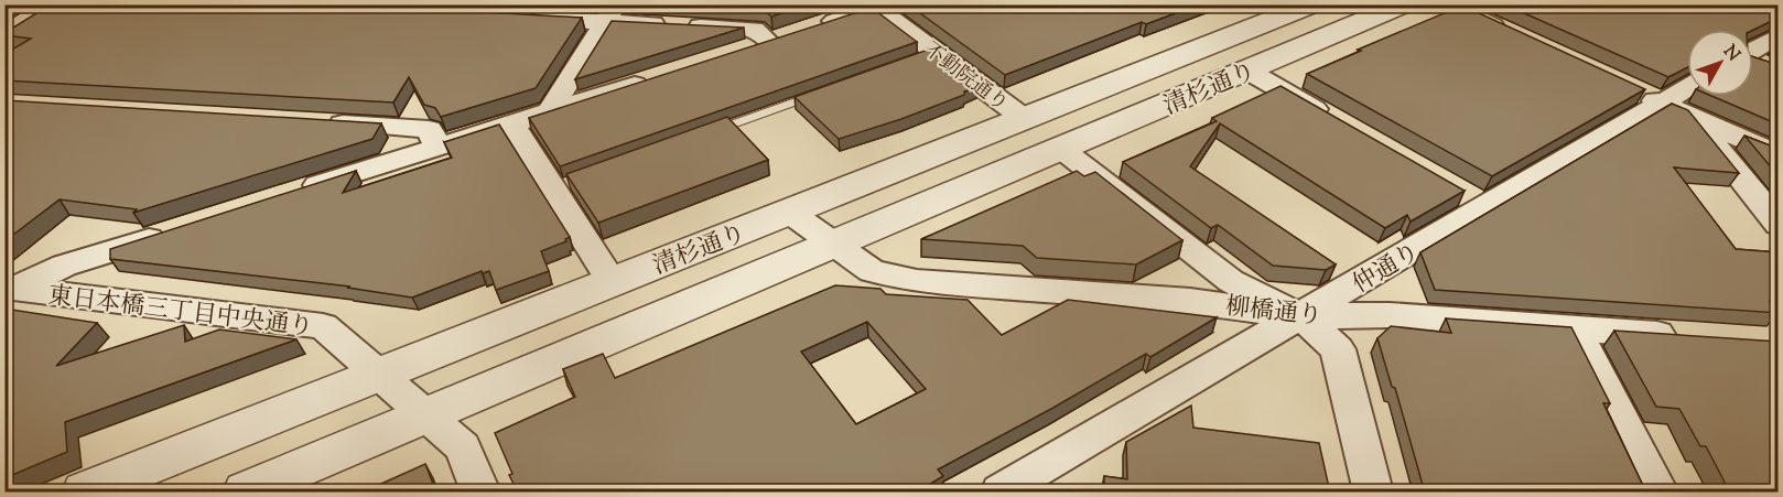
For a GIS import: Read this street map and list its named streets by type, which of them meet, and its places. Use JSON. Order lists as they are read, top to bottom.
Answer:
{
  "streets": {
    "street": [
      "不動院通り",
      "清杉通り",
      "仲通り",
      "東日本橋三丁目中央通り",
      "柳橋通り"
    ]
  },
  "crossings": [
    ["不動院通り", "清杉通り"],
    ["清杉通り", "東日本橋三丁目中央通り"],
    ["清杉通り", "柳橋通り"],
    ["仲通り", "柳橋通り"]
  ],
  "north": "top right"
}
